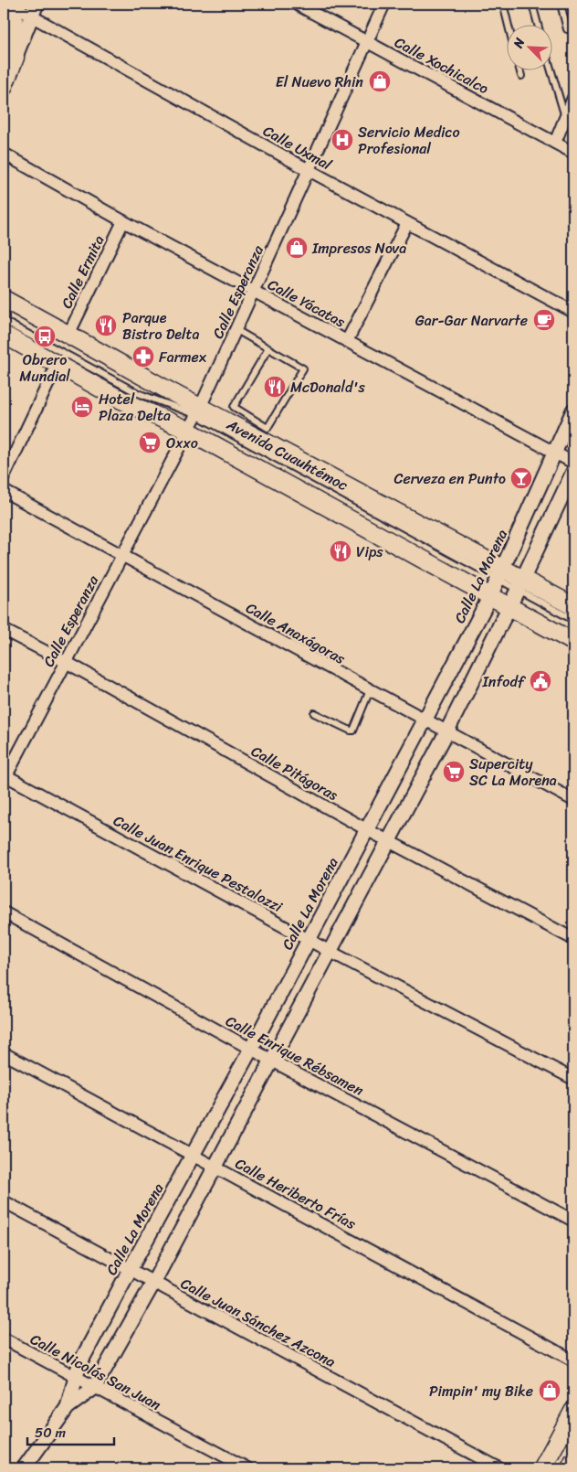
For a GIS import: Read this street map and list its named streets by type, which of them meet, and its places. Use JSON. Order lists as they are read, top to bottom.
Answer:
{
  "streets": {
    "main road": ["Avenida Cuauhtémoc"],
    "street": [
      "Calle Xochicalco",
      "Calle Uxmal",
      "Calle Ermita",
      "Calle Esperanza",
      "Calle Yácatas",
      "Calle La Morena",
      "Calle Anaxágoras",
      "Calle Pitágoras",
      "Calle Juan Enrique Pestalozzi",
      "Calle Enrique Rébsamen",
      "Calle Heriberto Frías",
      "Calle Juan Sánchez Azcona",
      "Calle Nicolás San Juan"
    ]
  },
  "crossings": [
    ["Calle Xochicalco", "Calle Esperanza"],
    ["Calle Uxmal", "Calle Esperanza"],
    ["Calle Ermita", "Calle Yácatas"],
    ["Calle Ermita", "Avenida Cuauhtémoc"],
    ["Calle Esperanza", "Calle Yácatas"],
    ["Calle Esperanza", "Avenida Cuauhtémoc"],
    ["Calle Esperanza", "Calle Anaxágoras"],
    ["Calle Esperanza", "Calle Pitágoras"],
    ["Calle Esperanza", "Calle Juan Enrique Pestalozzi"],
    ["Calle Yácatas", "Calle La Morena"],
    ["Avenida Cuauhtémoc", "Calle La Morena"],
    ["Calle La Morena", "Calle Anaxágoras"],
    ["Calle La Morena", "Calle Pitágoras"],
    ["Calle La Morena", "Calle Juan Enrique Pestalozzi"],
    ["Calle La Morena", "Calle Enrique Rébsamen"],
    ["Calle La Morena", "Calle Heriberto Frías"],
    ["Calle La Morena", "Calle Juan Sánchez Azcona"],
    ["Calle La Morena", "Calle Nicolás San Juan"]
  ],
  "places": {
    "shop": ["El Nuevo Rhin", "Impresos Nova", "Pimpin' my Bike"],
    "hospital": ["Servicio Medico Profesional"],
    "cafe": ["Gar-Gar Narvarte"],
    "restaurant": ["Parque Bistro Delta", "McDonald's", "Vips"],
    "bus stop": ["Obrero Mundial"],
    "pharmacy": ["Farmex"],
    "hotel": ["Hotel Plaza Delta"],
    "supermarket": ["Oxxo", "Supercity SC La Morena"],
    "bar": ["Cerveza en Punto"],
    "public building": ["Infodf"]
  },
  "scale_bar": "50 m",
  "north": "top left"
}
